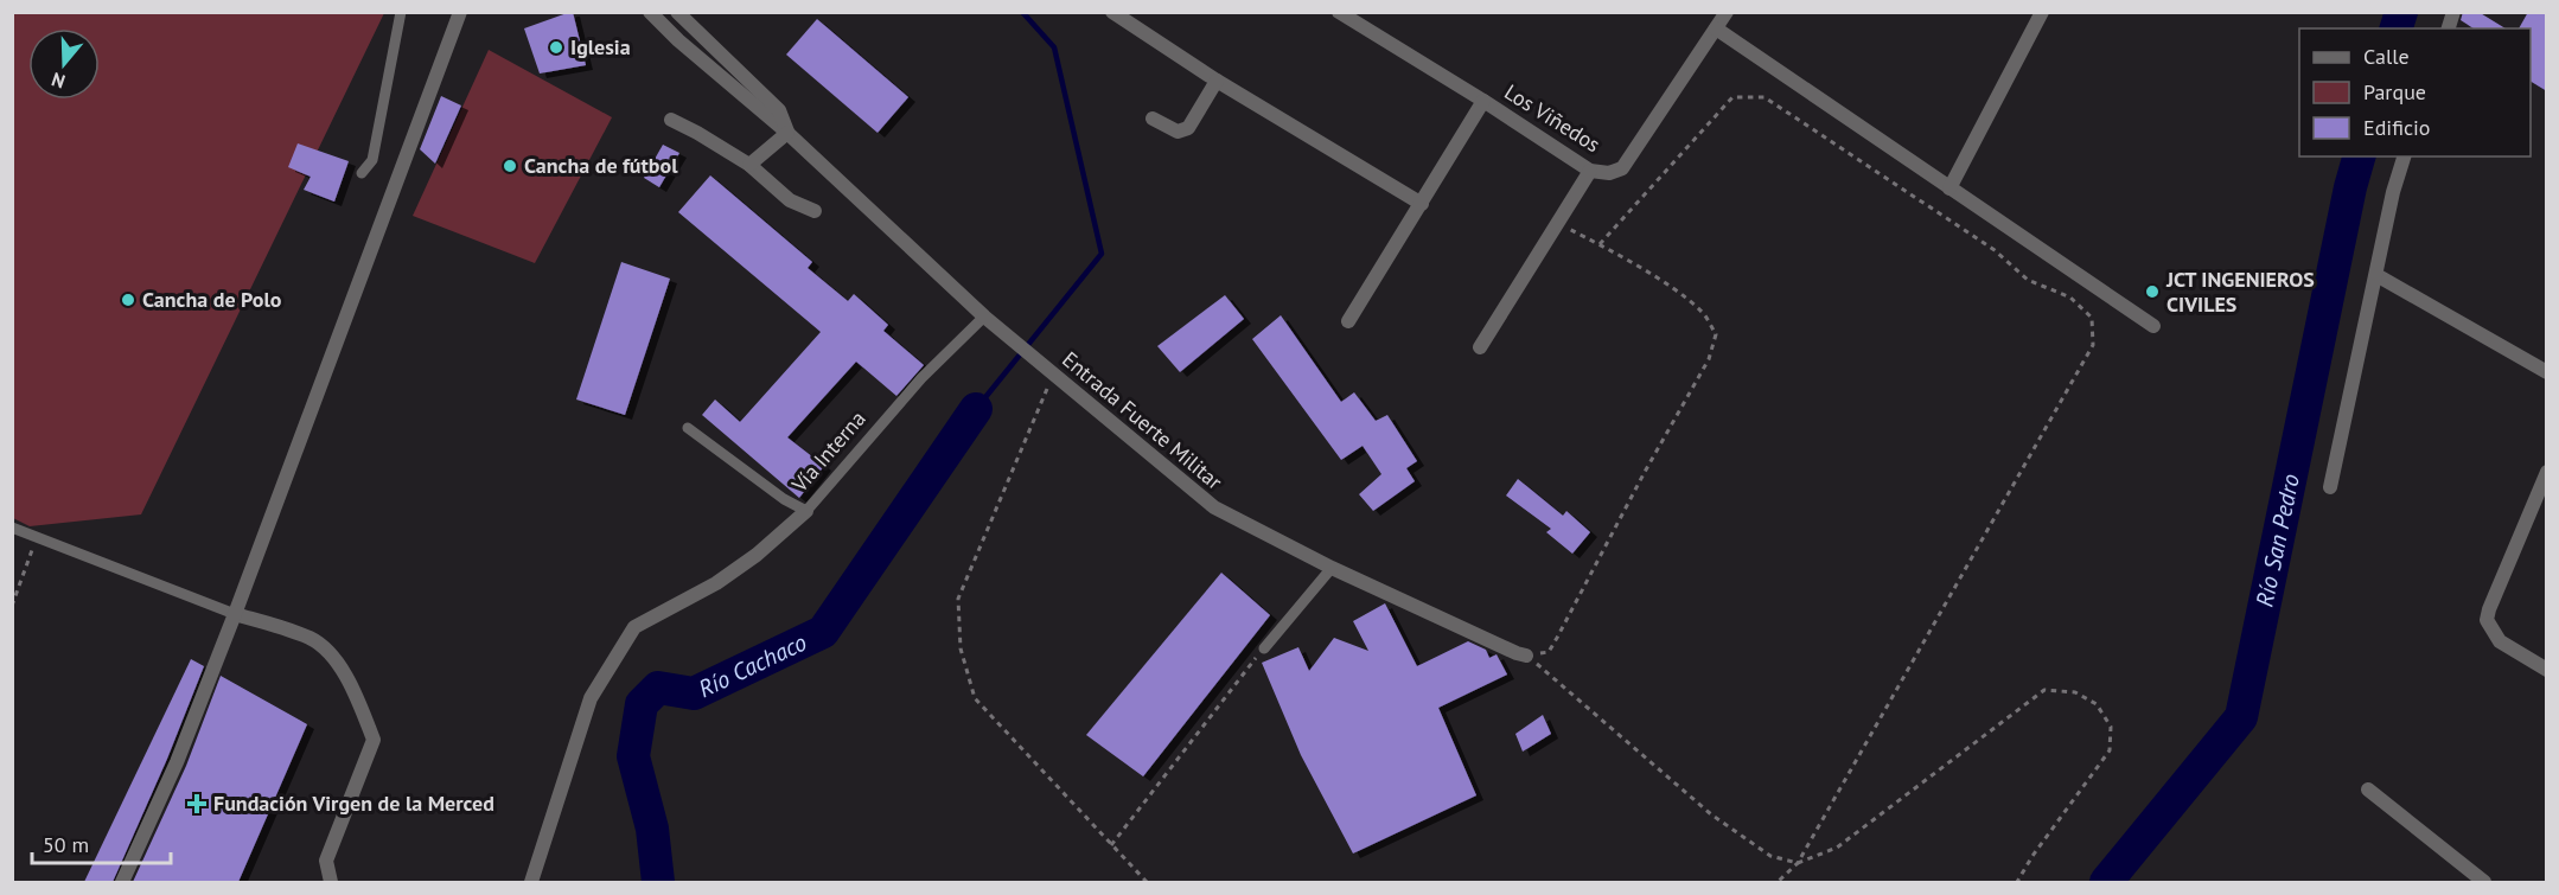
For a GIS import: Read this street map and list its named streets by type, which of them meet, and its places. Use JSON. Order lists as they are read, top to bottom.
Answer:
{
  "streets": {
    "street": ["Los Viñedos", "Entrada Fuerte Militar"],
    "lane": ["Vía Interna"]
  },
  "crossings": [
    ["Entrada Fuerte Militar", "Vía Interna"]
  ],
  "water": ["Río San Pedro", "Río Cachaco"],
  "places": {
    "other": [
      "Iglesia",
      "Cancha de fútbol",
      "JCT INGENIEROS CIVILES",
      "Cancha de Polo"
    ],
    "health": ["Fundación Virgen de la Merced"]
  },
  "legend": ["Calle", "Parque", "Edificio"],
  "scale_bar": "50 m",
  "north": "bottom"
}
